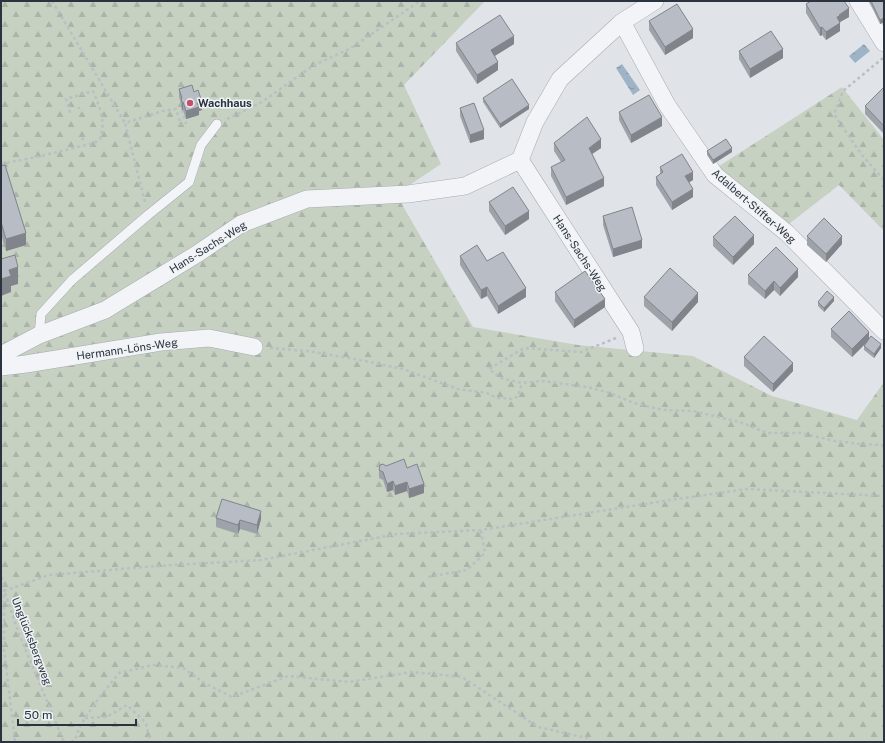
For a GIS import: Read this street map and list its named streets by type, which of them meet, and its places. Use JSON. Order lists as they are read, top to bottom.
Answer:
{
  "streets": {
    "street": ["Adalbert-Stifter-Weg", "Hans-Sachs-Weg", "Hermann-Löns-Weg"],
    "path": ["Unglücksbergweg"]
  },
  "places": ["Wachhaus"],
  "scale_bar": "50 m"
}
